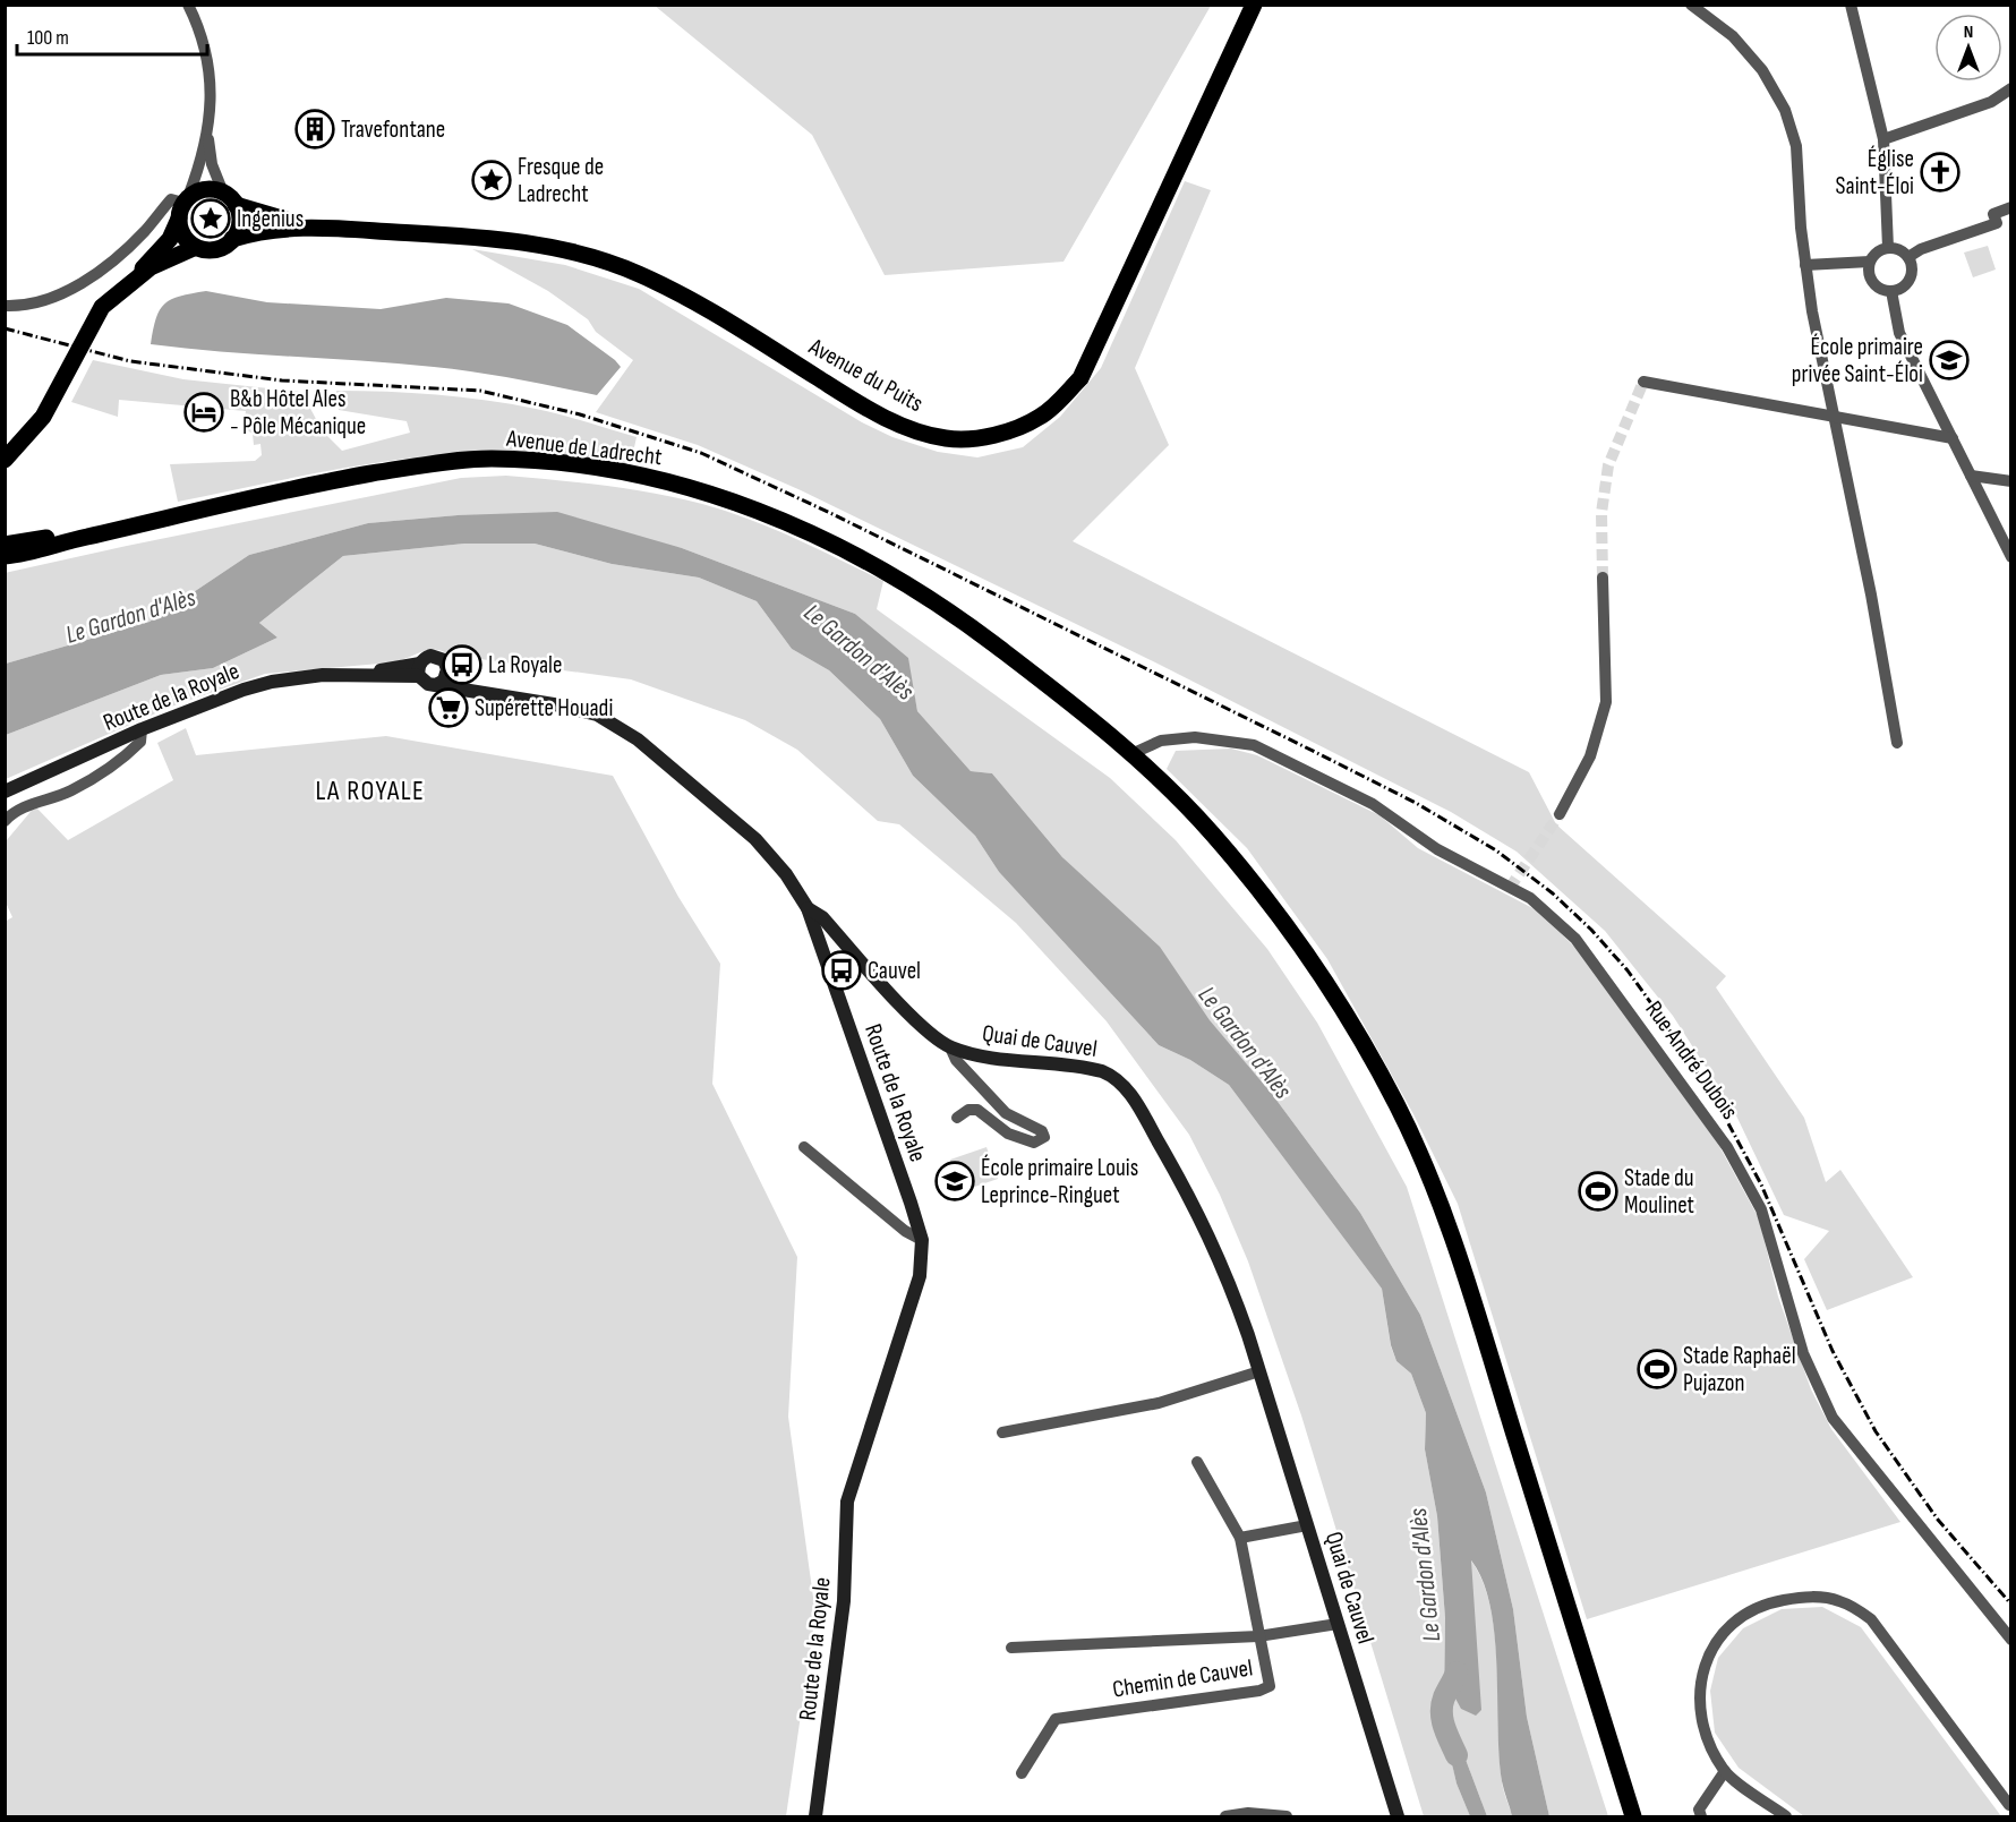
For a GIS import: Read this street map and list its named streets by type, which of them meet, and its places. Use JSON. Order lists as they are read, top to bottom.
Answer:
{
  "streets": {
    "main road": [
      "Avenue du Puits",
      "Avenue de Ladrecht",
      "Route de la Royale",
      "Quai de Cauvel"
    ],
    "street": ["Rue André Dubois", "Chemin de Cauvel"]
  },
  "crossings": [
    ["Avenue de Ladrecht", "Rue André Dubois"],
    ["Route de la Royale", "Quai de Cauvel"]
  ],
  "districts": ["LA ROYALE"],
  "water": ["Le Gardon d'Alès"],
  "places": {
    "building": ["Travefontane"],
    "church": ["Église Saint-Éloi"],
    "place": ["Fresque de Ladrecht", "Ingenius"],
    "school or university": ["École primaire privée Saint-Éloi", "École primaire Louis Leprince-Ringuet"],
    "hotel": ["B&b Hôtel Ales - Pôle Mécanique"],
    "bus stop": ["La Royale", "Cauvel"],
    "supermarket": ["Supérette Houadi"],
    "sports": ["Stade du Moulinet", "Stade Raphaël Pujazon"]
  },
  "scale_bar": "100 m",
  "north": "top"
}
